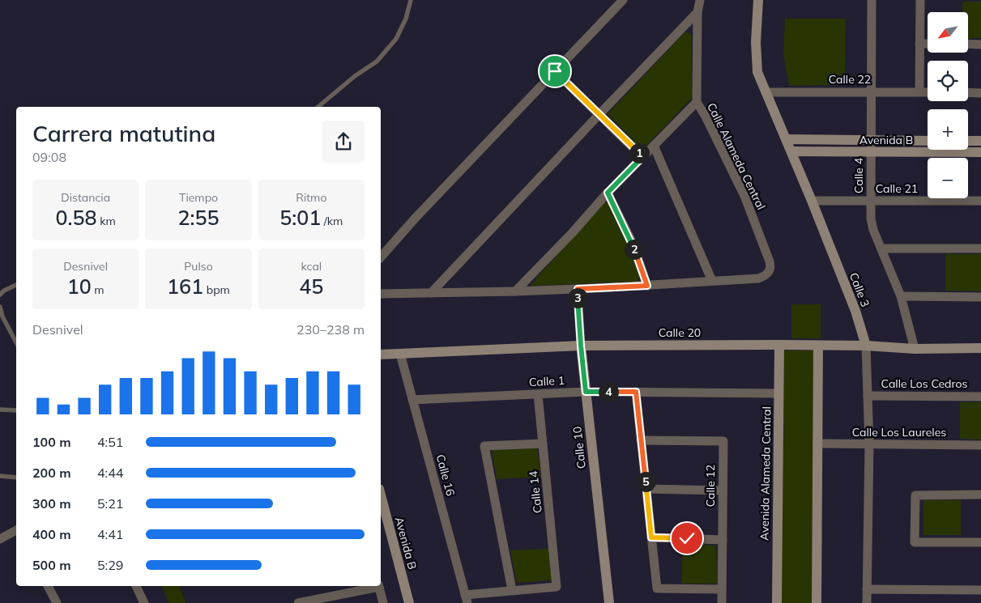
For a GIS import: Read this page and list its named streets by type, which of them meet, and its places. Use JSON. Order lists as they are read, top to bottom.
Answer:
{
  "streets": {
    "street": [
      "Calle 22",
      "Avenida B",
      "Calle Alameda Central",
      "Calle 4",
      "Calle 21",
      "Calle 3",
      "Calle 20",
      "Calle 1",
      "Calle Los Cedros",
      "Calle Los Laureles",
      "Calle 10",
      "Avenida Alameda Central",
      "Calle 16",
      "Calle 12",
      "Calle 14"
    ]
  },
  "crossings": [
    ["Calle 22", "Calle 4"],
    ["Calle 22", "Calle 3"],
    ["Avenida B", "Calle 4"],
    ["Avenida B", "Calle 3"],
    ["Calle 4", "Calle 21"],
    ["Calle 4", "Calle 20"],
    ["Calle 21", "Calle 3"],
    ["Calle 3", "Calle 20"],
    ["Calle 3", "Calle Los Cedros"],
    ["Calle 3", "Calle Los Laureles"],
    ["Calle 20", "Calle 10"],
    ["Calle 20", "Avenida Alameda Central"],
    ["Calle 20", "Calle 16"],
    ["Calle 1", "Calle 10"],
    ["Calle 1", "Avenida Alameda Central"],
    ["Calle 1", "Calle 16"],
    ["Calle 1", "Calle 14"]
  ],
  "north": "bottom left",
  "page": {
    "map_buttons": ["+", "−"],
    "heading": ["Carrera matutina", "09:08"],
    "pins": [
      "1",
      "2",
      "3",
      "4",
      "5"
    ],
    "stats": [
      ["Distancia", "0.58 km"],
      ["Tiempo", "2:55"],
      ["Ritmo", "5:01 /km"],
      ["Desnivel", "10 m"],
      ["Pulso", "161 bpm"],
      ["kcal", "45"]
    ],
    "chart": ["Desnivel", "230–238 m"],
    "list": [
      {
        "name": "100 m",
        "note": "4:51"
      },
      {
        "name": "200 m",
        "note": "4:44"
      },
      {
        "name": "300 m",
        "note": "5:21"
      },
      {
        "name": "400 m",
        "note": "4:41"
      },
      {
        "name": "500 m",
        "note": "5:29"
      }
    ]
  }
}
